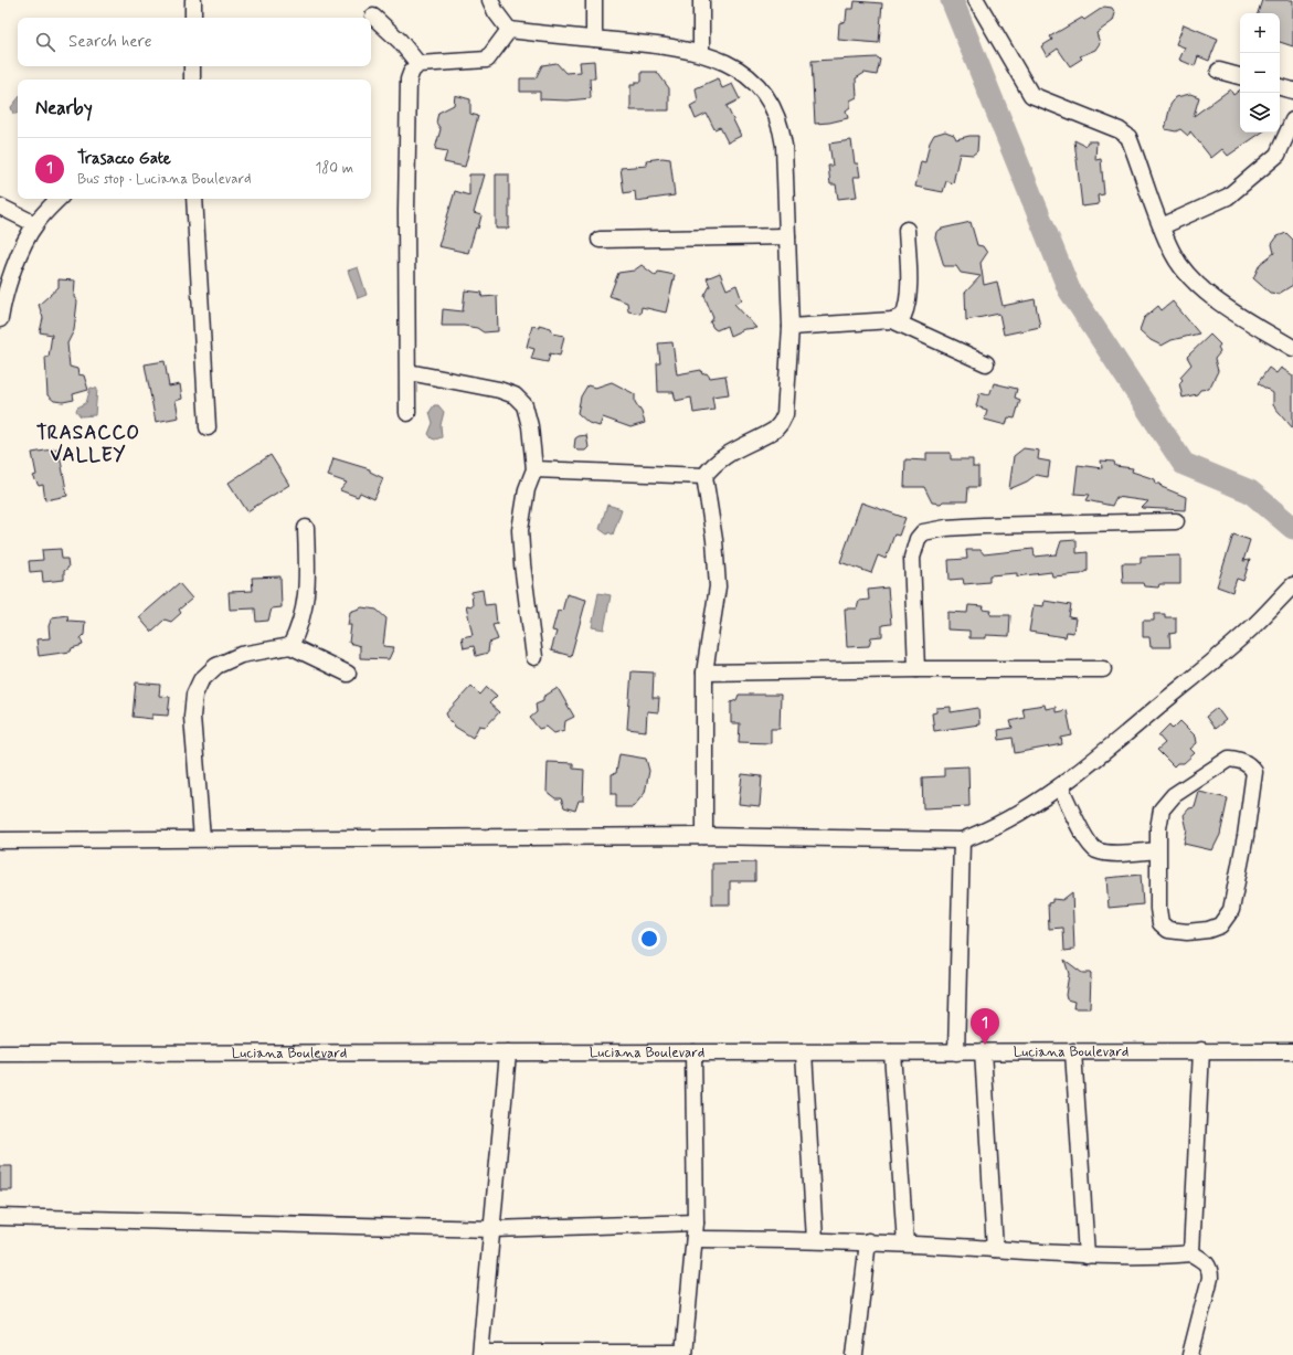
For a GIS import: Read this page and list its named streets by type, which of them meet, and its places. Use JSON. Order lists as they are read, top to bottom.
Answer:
{
  "streets": {
    "street": ["Luciana Boulevard"]
  },
  "districts": ["TRASACCO VALLEY"],
  "page": {
    "map_buttons": ["+", "−"],
    "search": "Search here",
    "heading": "Nearby",
    "list": [
      {
        "mark": "1",
        "name": "Trasacco Gate",
        "note": "Bus stop · Luciana Boulevard",
        "value": "180 m"
      }
    ],
    "pins": "1"
  }
}
